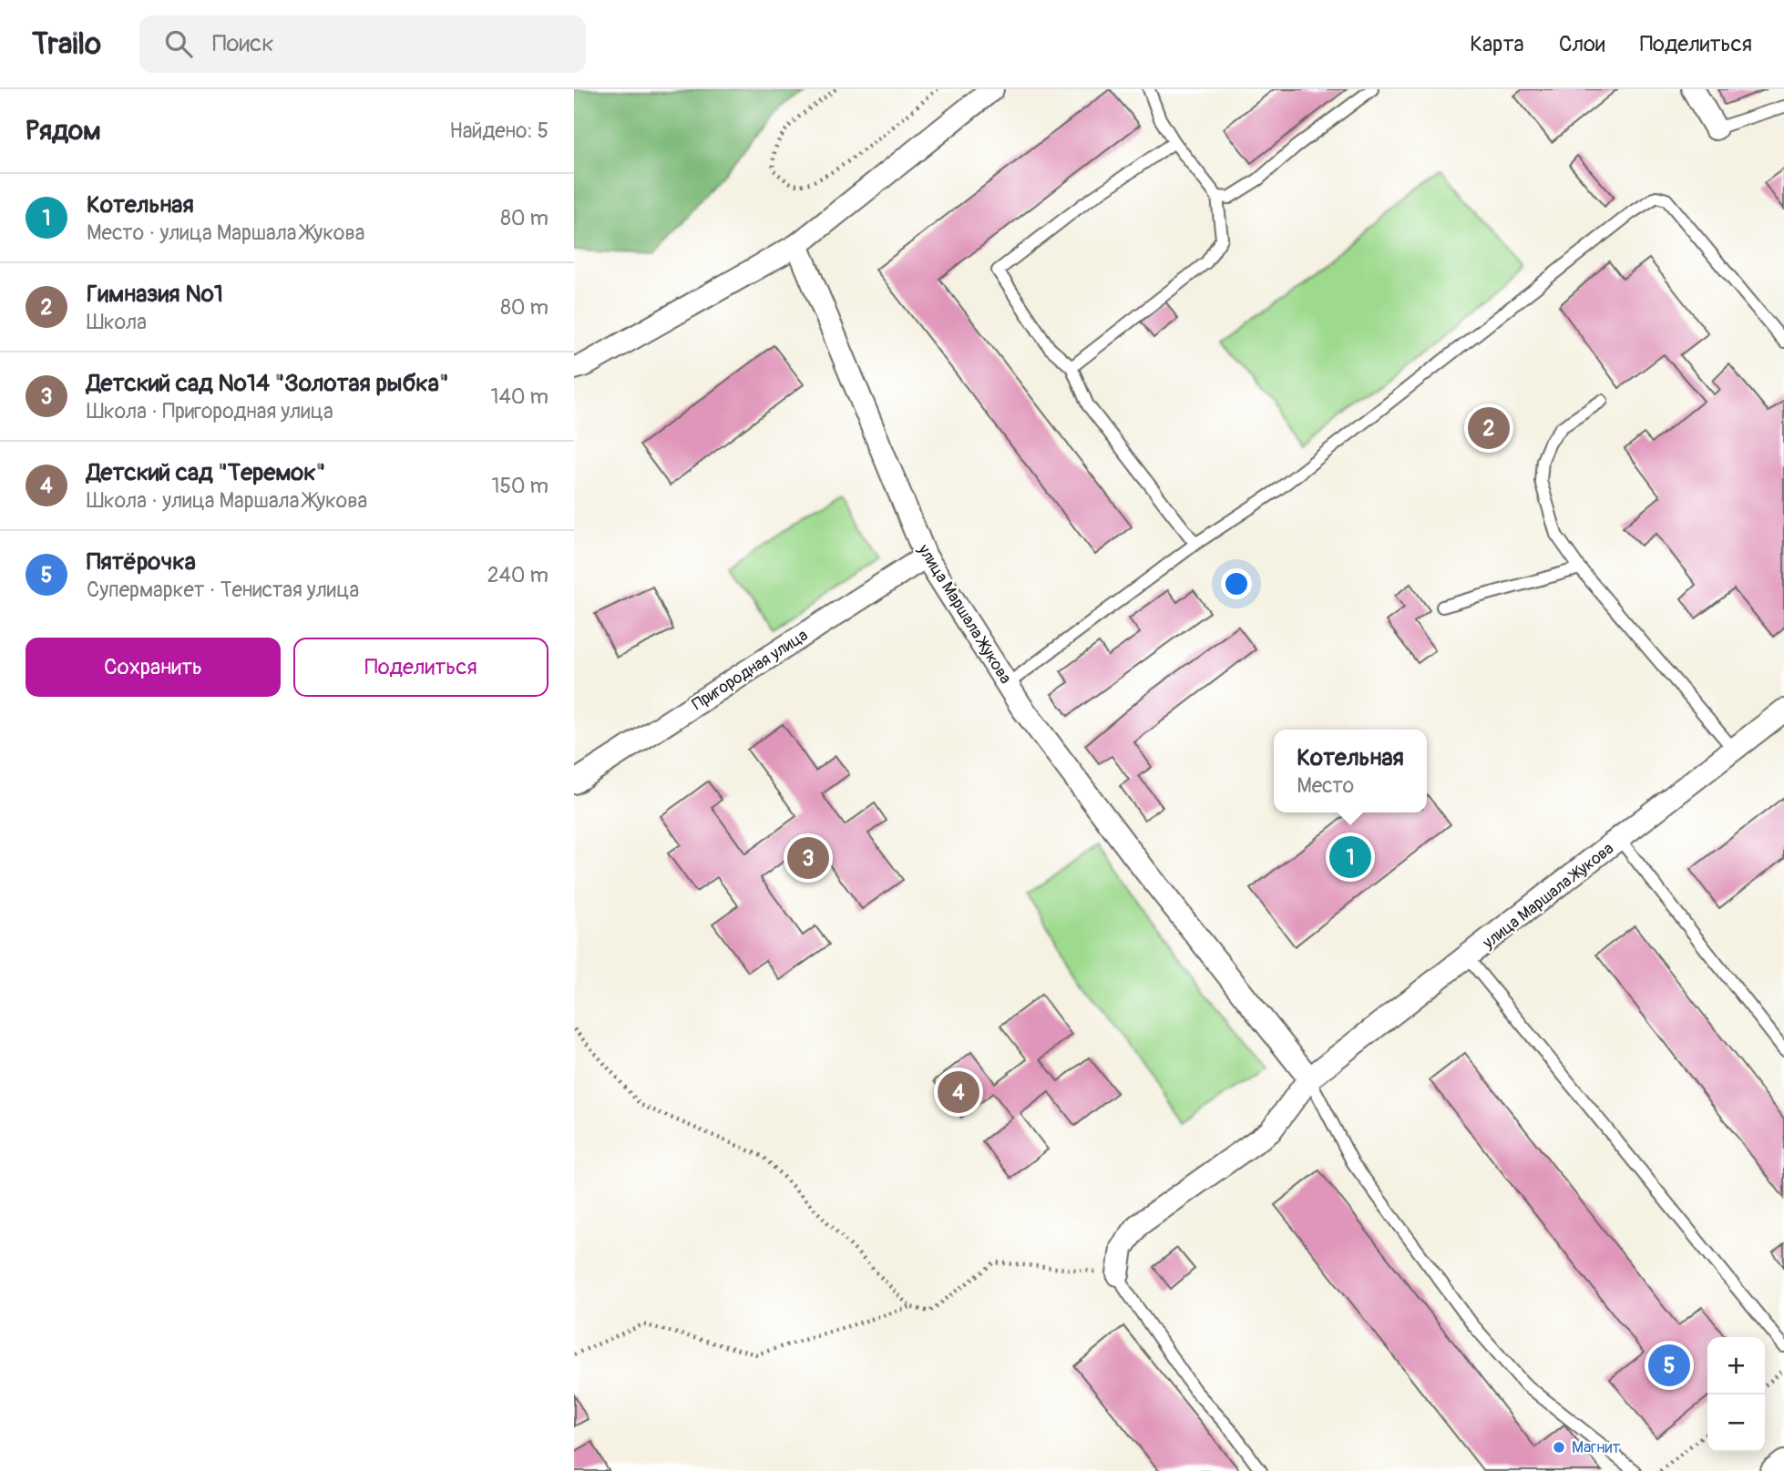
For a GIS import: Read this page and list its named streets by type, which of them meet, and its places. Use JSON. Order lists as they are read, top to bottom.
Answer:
{
  "streets": {
    "street": ["улица Маршала Жукова", "Пригородная улица"]
  },
  "crossings": [
    ["улица Маршала Жукова", "Пригородная улица"]
  ],
  "places": ["Магнит"],
  "page": {
    "header": "Trailo",
    "search": "Поиск",
    "nav": ["Карта", "Слои", "Поделиться"],
    "heading": ["Рядом", "Найдено: 5"],
    "list": [
      {
        "mark": "1",
        "name": "Котельная",
        "note": "Место · улица Маршала Жукова",
        "value": "80 m"
      },
      {
        "mark": "2",
        "name": "Гимназия №1",
        "note": "Школа",
        "value": "80 m"
      },
      {
        "mark": "3",
        "name": "Детский сад №14 \"Золотая рыбка\"",
        "note": "Школа · Пригородная улица",
        "value": "140 m"
      },
      {
        "mark": "4",
        "name": "Детский сад \"Теремок\"",
        "note": "Школа · улица Маршала Жукова",
        "value": "150 m"
      },
      {
        "mark": "5",
        "name": "Пятёрочка",
        "note": "Супермаркет · Тенистая улица",
        "value": "240 m"
      }
    ],
    "pins": [
      "2",
      "1",
      "3",
      "4",
      "5"
    ],
    "buttons": ["Сохранить", "Поделиться"],
    "popup": ["Котельная", "Место"],
    "map_buttons": ["+", "−"]
  }
}
